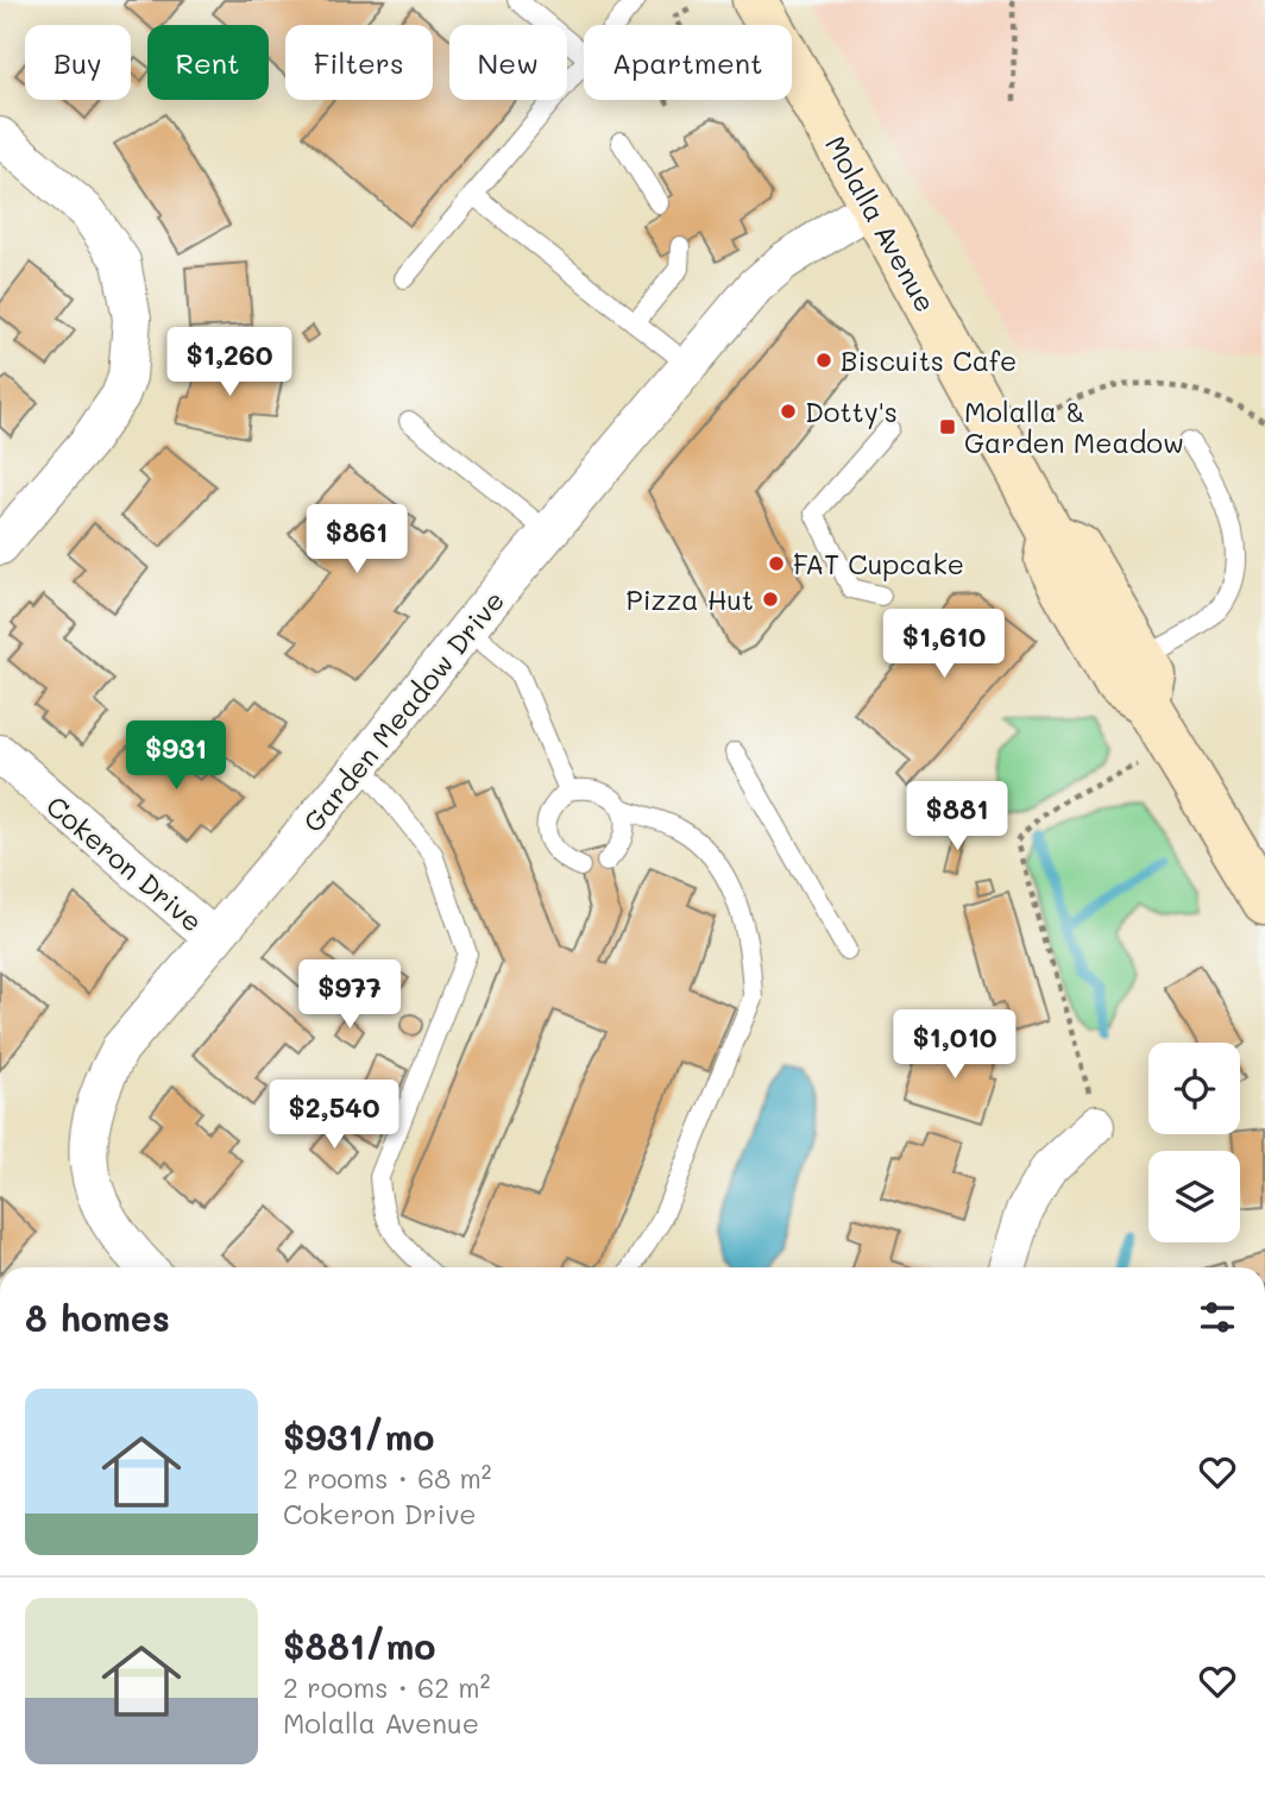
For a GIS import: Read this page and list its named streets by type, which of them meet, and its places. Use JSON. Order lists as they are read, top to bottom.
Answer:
{
  "streets": {
    "main road": ["Molalla Avenue"],
    "street": ["Garden Meadow Drive", "Cokeron Drive"]
  },
  "crossings": [
    ["Molalla Avenue", "Garden Meadow Drive"],
    ["Garden Meadow Drive", "Cokeron Drive"]
  ],
  "places": {
    "other": [
      "Biscuits Cafe",
      "Dotty's",
      "FAT Cupcake",
      "Pizza Hut"
    ],
    "transit": ["Molalla & Garden Meadow"]
  },
  "page": {
    "chip": [
      "Buy",
      "Rent",
      "Filters",
      "New",
      "Apartment"
    ],
    "price": [
      "$1,260",
      "$861",
      "$1,610",
      "$931",
      "$881",
      "$977",
      "$1,010",
      "$2,540"
    ],
    "heading": "8 homes",
    "list": [
      {
        "name": "$931/mo",
        "note": "2 rooms · 68 m² · Cokeron Drive"
      },
      {
        "name": "$881/mo",
        "note": "2 rooms · 62 m² · Molalla Avenue"
      }
    ]
  }
}
